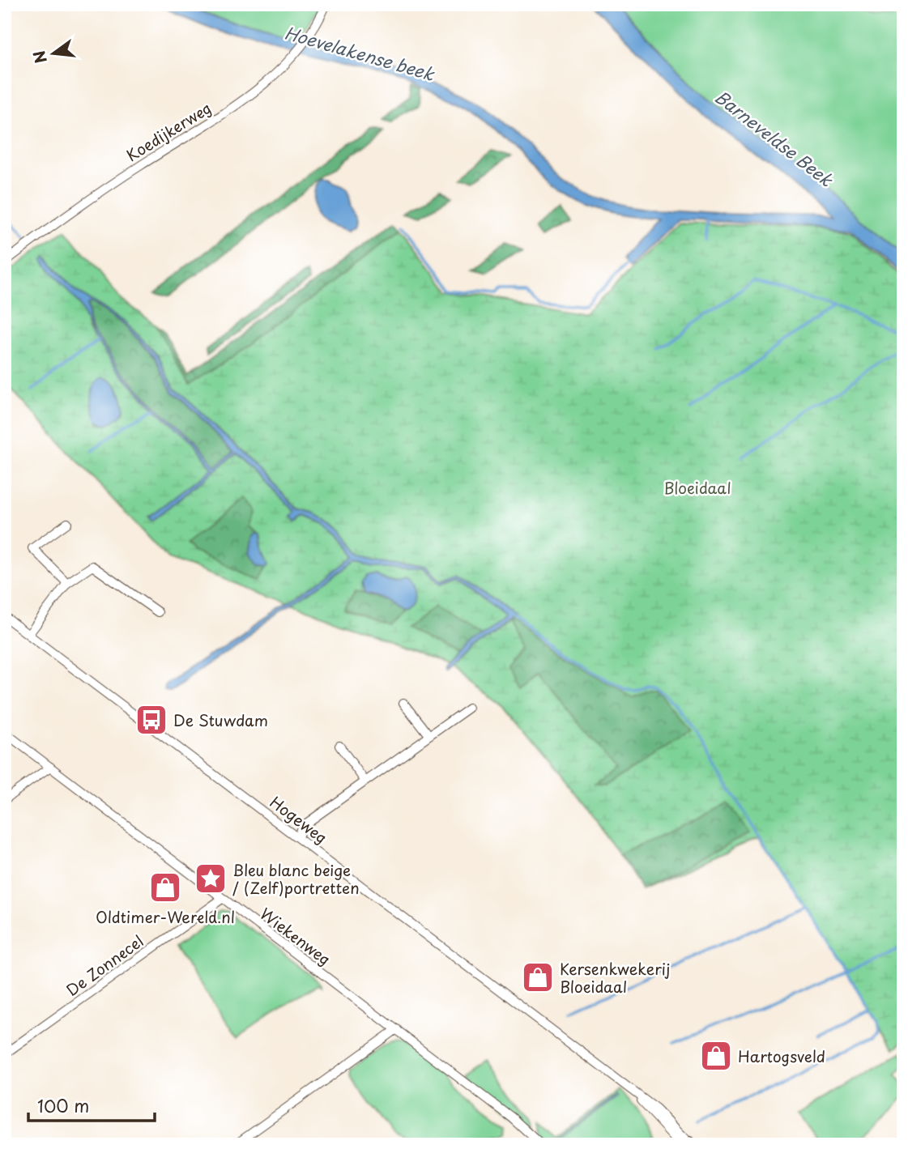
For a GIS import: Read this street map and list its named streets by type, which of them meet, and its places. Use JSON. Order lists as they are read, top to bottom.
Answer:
{
  "streets": {
    "street": [
      "Koedijkerweg",
      "Hogeweg",
      "Wiekenweg",
      "De Zonnecel"
    ]
  },
  "crossings": [
    ["Wiekenweg", "De Zonnecel"]
  ],
  "water": ["Hoevelakense beek", "Barneveldse Beek"],
  "parks": ["Bloeidaal"],
  "places": {
    "bus stop": ["De Stuwdam"],
    "place": ["Bleu blanc beige / (Zelf)portretten"],
    "shop": ["Oldtimer-Wereld.nl", "Kersenkwekerij Bloeidaal", "Hartogsveld"]
  },
  "scale_bar": "100 m",
  "north": "left"
}
